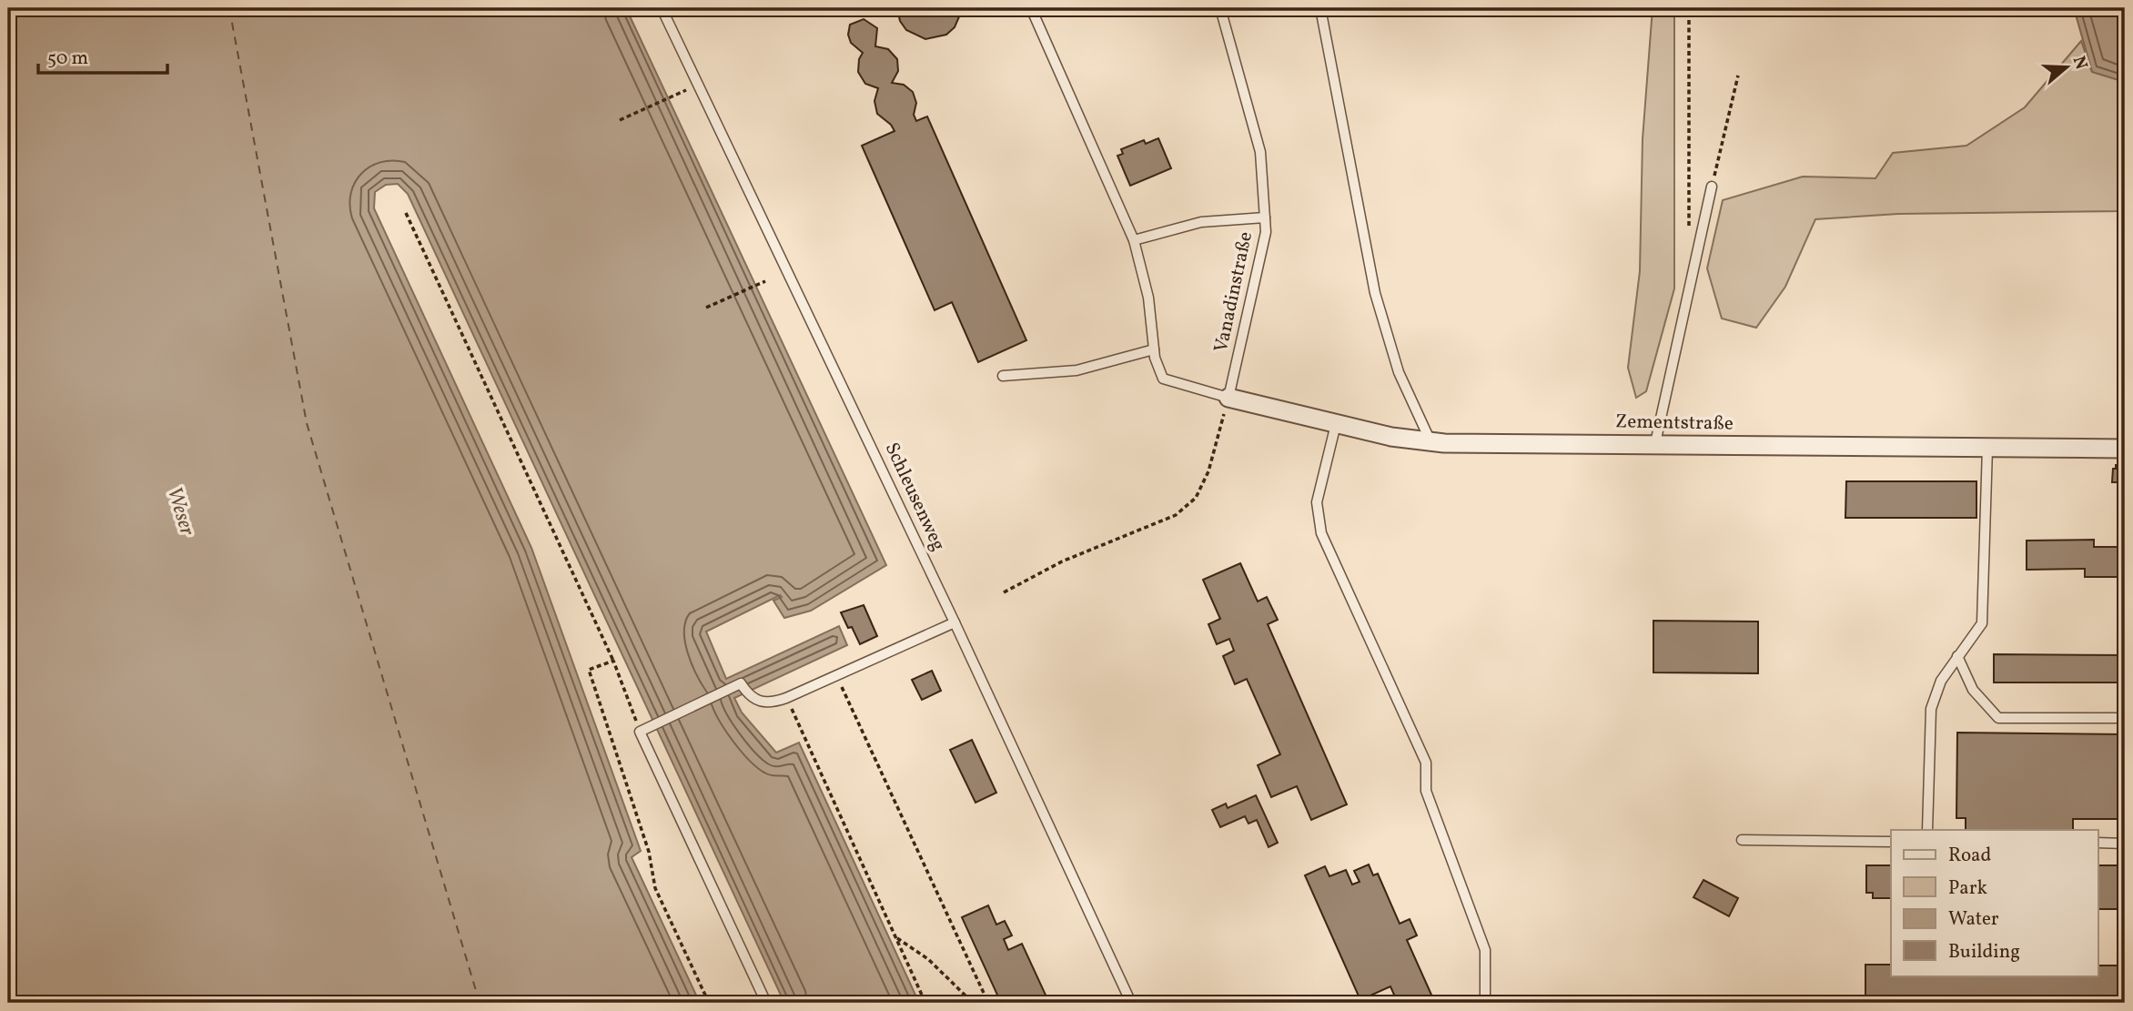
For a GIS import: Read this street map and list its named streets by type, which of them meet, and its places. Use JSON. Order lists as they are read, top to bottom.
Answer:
{
  "streets": {
    "street": ["Zementstraße"],
    "lane": ["Vanadinstraße", "Schleusenweg"]
  },
  "crossings": [
    ["Vanadinstraße", "Zementstraße"]
  ],
  "water": ["Weser"],
  "legend": [
    "Road",
    "Park",
    "Water",
    "Building"
  ],
  "scale_bar": "50 m",
  "north": "right"
}
